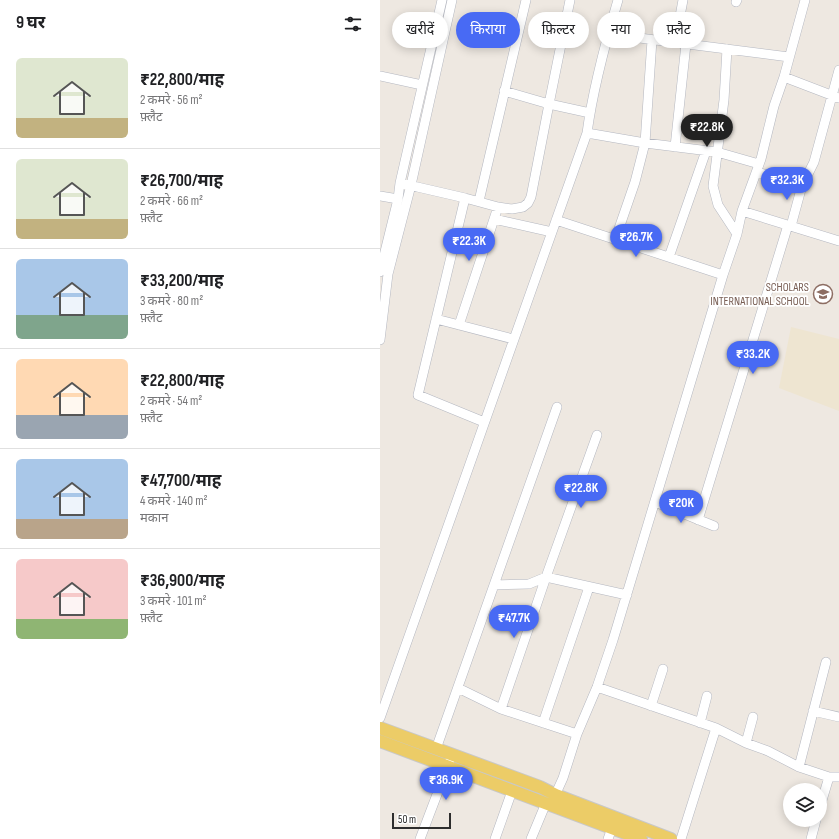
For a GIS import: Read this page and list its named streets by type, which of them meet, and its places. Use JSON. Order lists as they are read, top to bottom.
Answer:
{
  "places": {
    "school or university": ["SCHOLARS INTERNATIONAL SCHOOL"]
  },
  "scale_bar": "50 m",
  "page": {
    "heading": "9 घर",
    "chip": [
      "खरीदें",
      "किराया",
      "फ़िल्टर",
      "नया",
      "फ़्लैट"
    ],
    "list": [
      {
        "name": "₹22,800/माह",
        "note": "2 कमरे · 56 m² · फ़्लैट"
      },
      {
        "name": "₹26,700/माह",
        "note": "2 कमरे · 66 m² · फ़्लैट"
      },
      {
        "name": "₹33,200/माह",
        "note": "3 कमरे · 80 m² · फ़्लैट"
      },
      {
        "name": "₹22,800/माह",
        "note": "2 कमरे · 54 m² · फ़्लैट"
      },
      {
        "name": "₹47,700/माह",
        "note": "4 कमरे · 140 m² · मकान"
      },
      {
        "name": "₹36,900/माह",
        "note": "3 कमरे · 101 m² · फ़्लैट"
      }
    ],
    "price": [
      "₹22.8K",
      "₹32.3K",
      "₹26.7K",
      "₹22.3K",
      "₹33.2K",
      "₹22.8K",
      "₹20K",
      "₹47.7K",
      "₹36.9K"
    ],
    "scale": "50 m"
  }
}
